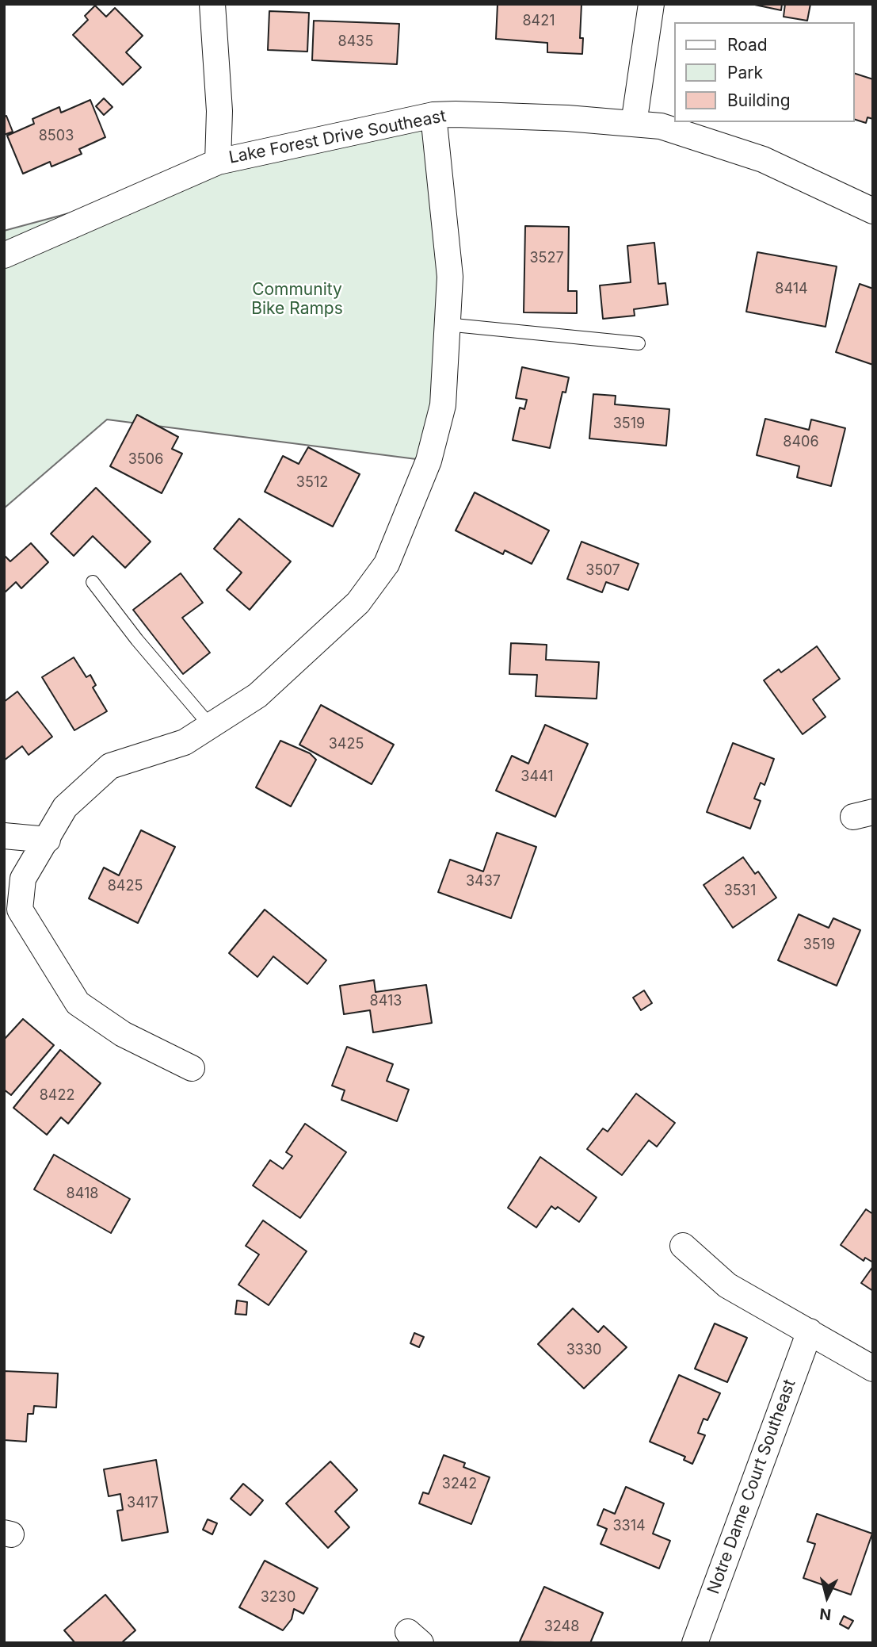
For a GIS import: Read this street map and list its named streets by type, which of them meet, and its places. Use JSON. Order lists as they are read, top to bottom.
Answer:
{
  "streets": {
    "street": ["Lake Forest Drive Southeast", "Notre Dame Court Southeast"]
  },
  "parks": ["Community Bike Ramps"],
  "house_numbers": [
    "8421",
    "8435",
    "8503",
    "3527",
    "8414",
    "3519",
    "8406",
    "3506",
    "3512",
    "3507",
    "3425",
    "3441",
    "3437",
    "8425",
    "3531",
    "3519",
    "8413",
    "8422",
    "8418",
    "3330",
    "3242",
    "3417",
    "3314",
    "3230",
    "3248"
  ],
  "legend": ["Road", "Park", "Building"],
  "north": "bottom"
}
